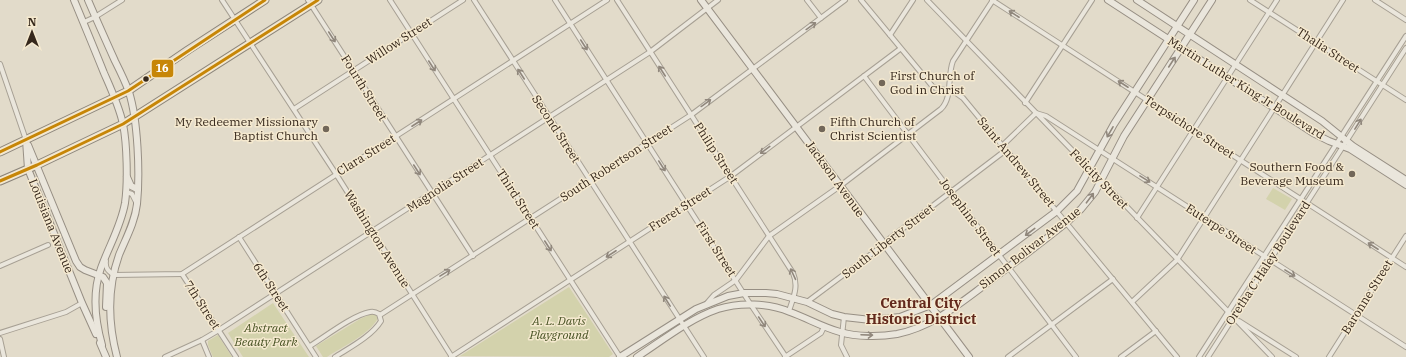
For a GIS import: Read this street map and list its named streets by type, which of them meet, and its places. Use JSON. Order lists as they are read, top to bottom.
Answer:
{
  "streets": {
    "street": [
      "Willow Street",
      "Thalia Street",
      "Fourth Street",
      "Martin Luther King Jr Boulevard",
      "Terpsichore Street",
      "Second Street",
      "Philip Street",
      "Clara Street",
      "Saint Andrew Street",
      "South Robertson Street",
      "Jackson Avenue",
      "Felicity Street",
      "Magnolia Street",
      "Third Street",
      "Freret Street",
      "Josephine Street",
      "Louisiana Avenue",
      "Euterpe Street",
      "Washington Avenue",
      "South Liberty Street",
      "Simon Bolivar Avenue",
      "First Street",
      "Oretha C Haley Boulevard",
      "6th Street",
      "Baronne Street",
      "7th Street"
    ]
  },
  "crossings": [
    ["Willow Street", "Fourth Street"],
    ["Willow Street", "Third Street"],
    ["Willow Street", "Washington Avenue"],
    ["Thalia Street", "Oretha C Haley Boulevard"],
    ["Fourth Street", "Clara Street"],
    ["Fourth Street", "South Robertson Street"],
    ["Fourth Street", "Magnolia Street"],
    ["Martin Luther King Jr Boulevard", "Simon Bolivar Avenue"],
    ["Martin Luther King Jr Boulevard", "Oretha C Haley Boulevard"],
    ["Terpsichore Street", "Simon Bolivar Avenue"],
    ["Terpsichore Street", "Oretha C Haley Boulevard"],
    ["Terpsichore Street", "Baronne Street"],
    ["Second Street", "Clara Street"],
    ["Second Street", "South Robertson Street"],
    ["Second Street", "Magnolia Street"],
    ["Second Street", "Freret Street"],
    ["Second Street", "Simon Bolivar Avenue"],
    ["Philip Street", "South Robertson Street"],
    ["Philip Street", "Magnolia Street"],
    ["Philip Street", "Freret Street"],
    ["Philip Street", "Simon Bolivar Avenue"],
    ["Clara Street", "Third Street"],
    ["Clara Street", "Washington Avenue"],
    ["Clara Street", "First Street"],
    ["Clara Street", "6th Street"],
    ["Clara Street", "7th Street"],
    ["Saint Andrew Street", "Freret Street"],
    ["Saint Andrew Street", "South Liberty Street"],
    ["Saint Andrew Street", "Simon Bolivar Avenue"],
    ["South Robertson Street", "Jackson Avenue"],
    ["South Robertson Street", "Third Street"],
    ["South Robertson Street", "Washington Avenue"],
    ["South Robertson Street", "First Street"],
    ["Jackson Avenue", "Magnolia Street"],
    ["Jackson Avenue", "Freret Street"],
    ["Jackson Avenue", "South Liberty Street"],
    ["Jackson Avenue", "Simon Bolivar Avenue"],
    ["Felicity Street", "Euterpe Street"],
    ["Felicity Street", "Simon Bolivar Avenue"],
    ["Felicity Street", "Oretha C Haley Boulevard"],
    ["Magnolia Street", "Third Street"],
    ["Magnolia Street", "Washington Avenue"],
    ["Magnolia Street", "First Street"],
    ["Magnolia Street", "6th Street"],
    ["Magnolia Street", "7th Street"],
    ["Third Street", "Freret Street"],
    ["Third Street", "Simon Bolivar Avenue"],
    ["Freret Street", "Josephine Street"],
    ["Freret Street", "Washington Avenue"],
    ["Freret Street", "First Street"],
    ["Josephine Street", "South Liberty Street"],
    ["Josephine Street", "Simon Bolivar Avenue"],
    ["Euterpe Street", "Simon Bolivar Avenue"],
    ["Euterpe Street", "Oretha C Haley Boulevard"],
    ["Euterpe Street", "Baronne Street"],
    ["South Liberty Street", "Simon Bolivar Avenue"],
    ["Simon Bolivar Avenue", "First Street"]
  ],
  "one_way": [
    "Fourth Street",
    "Terpsichore Street",
    "Second Street",
    "Philip Street",
    "South Robertson Street",
    "Third Street",
    "Euterpe Street",
    "First Street"
  ],
  "districts": ["Central City Historic District"],
  "parks": ["A. L. Davis Playground", "Abstract Beauty Park"],
  "places": [
    "First Church of God in Christ",
    "My Redeemer Missionary Baptist Church",
    "Fifth Church of Christ Scientist",
    "Southern Food & Beverage Museum"
  ],
  "lines": ["transit line 16"],
  "north": "top"
}
